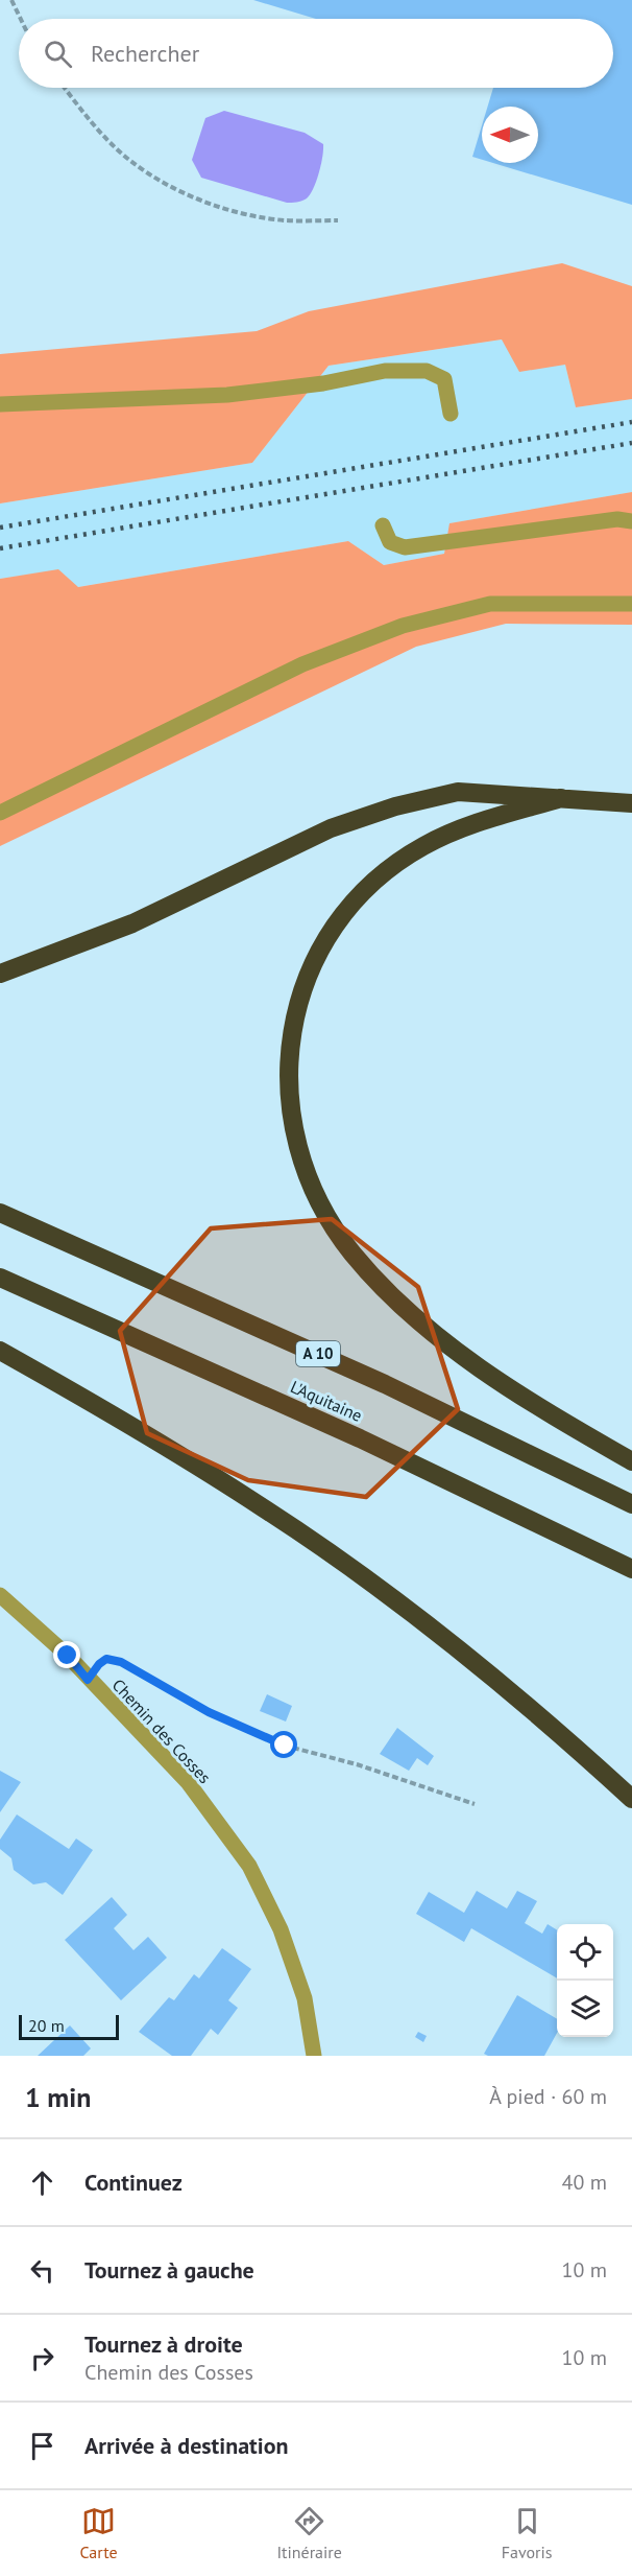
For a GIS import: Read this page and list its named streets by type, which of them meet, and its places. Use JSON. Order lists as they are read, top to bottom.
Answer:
{
  "streets": {
    "highway": ["A 10", "L'Aquitaine"],
    "street": ["Chemin des Cosses"]
  },
  "scale_bar": "20 m",
  "north": "left",
  "page": {
    "search": "Rechercher",
    "scale": "20 m",
    "heading": ["1 min", "À pied · 60 m"],
    "list": [
      ["Continuez", "40 m"],
      ["Tournez à gauche", "10 m"],
      ["Tournez à droite", "Chemin des Cosses", "10 m"],
      "Arrivée à destination"
    ],
    "nav": ["Carte", "Itinéraire", "Favoris"]
  }
}
